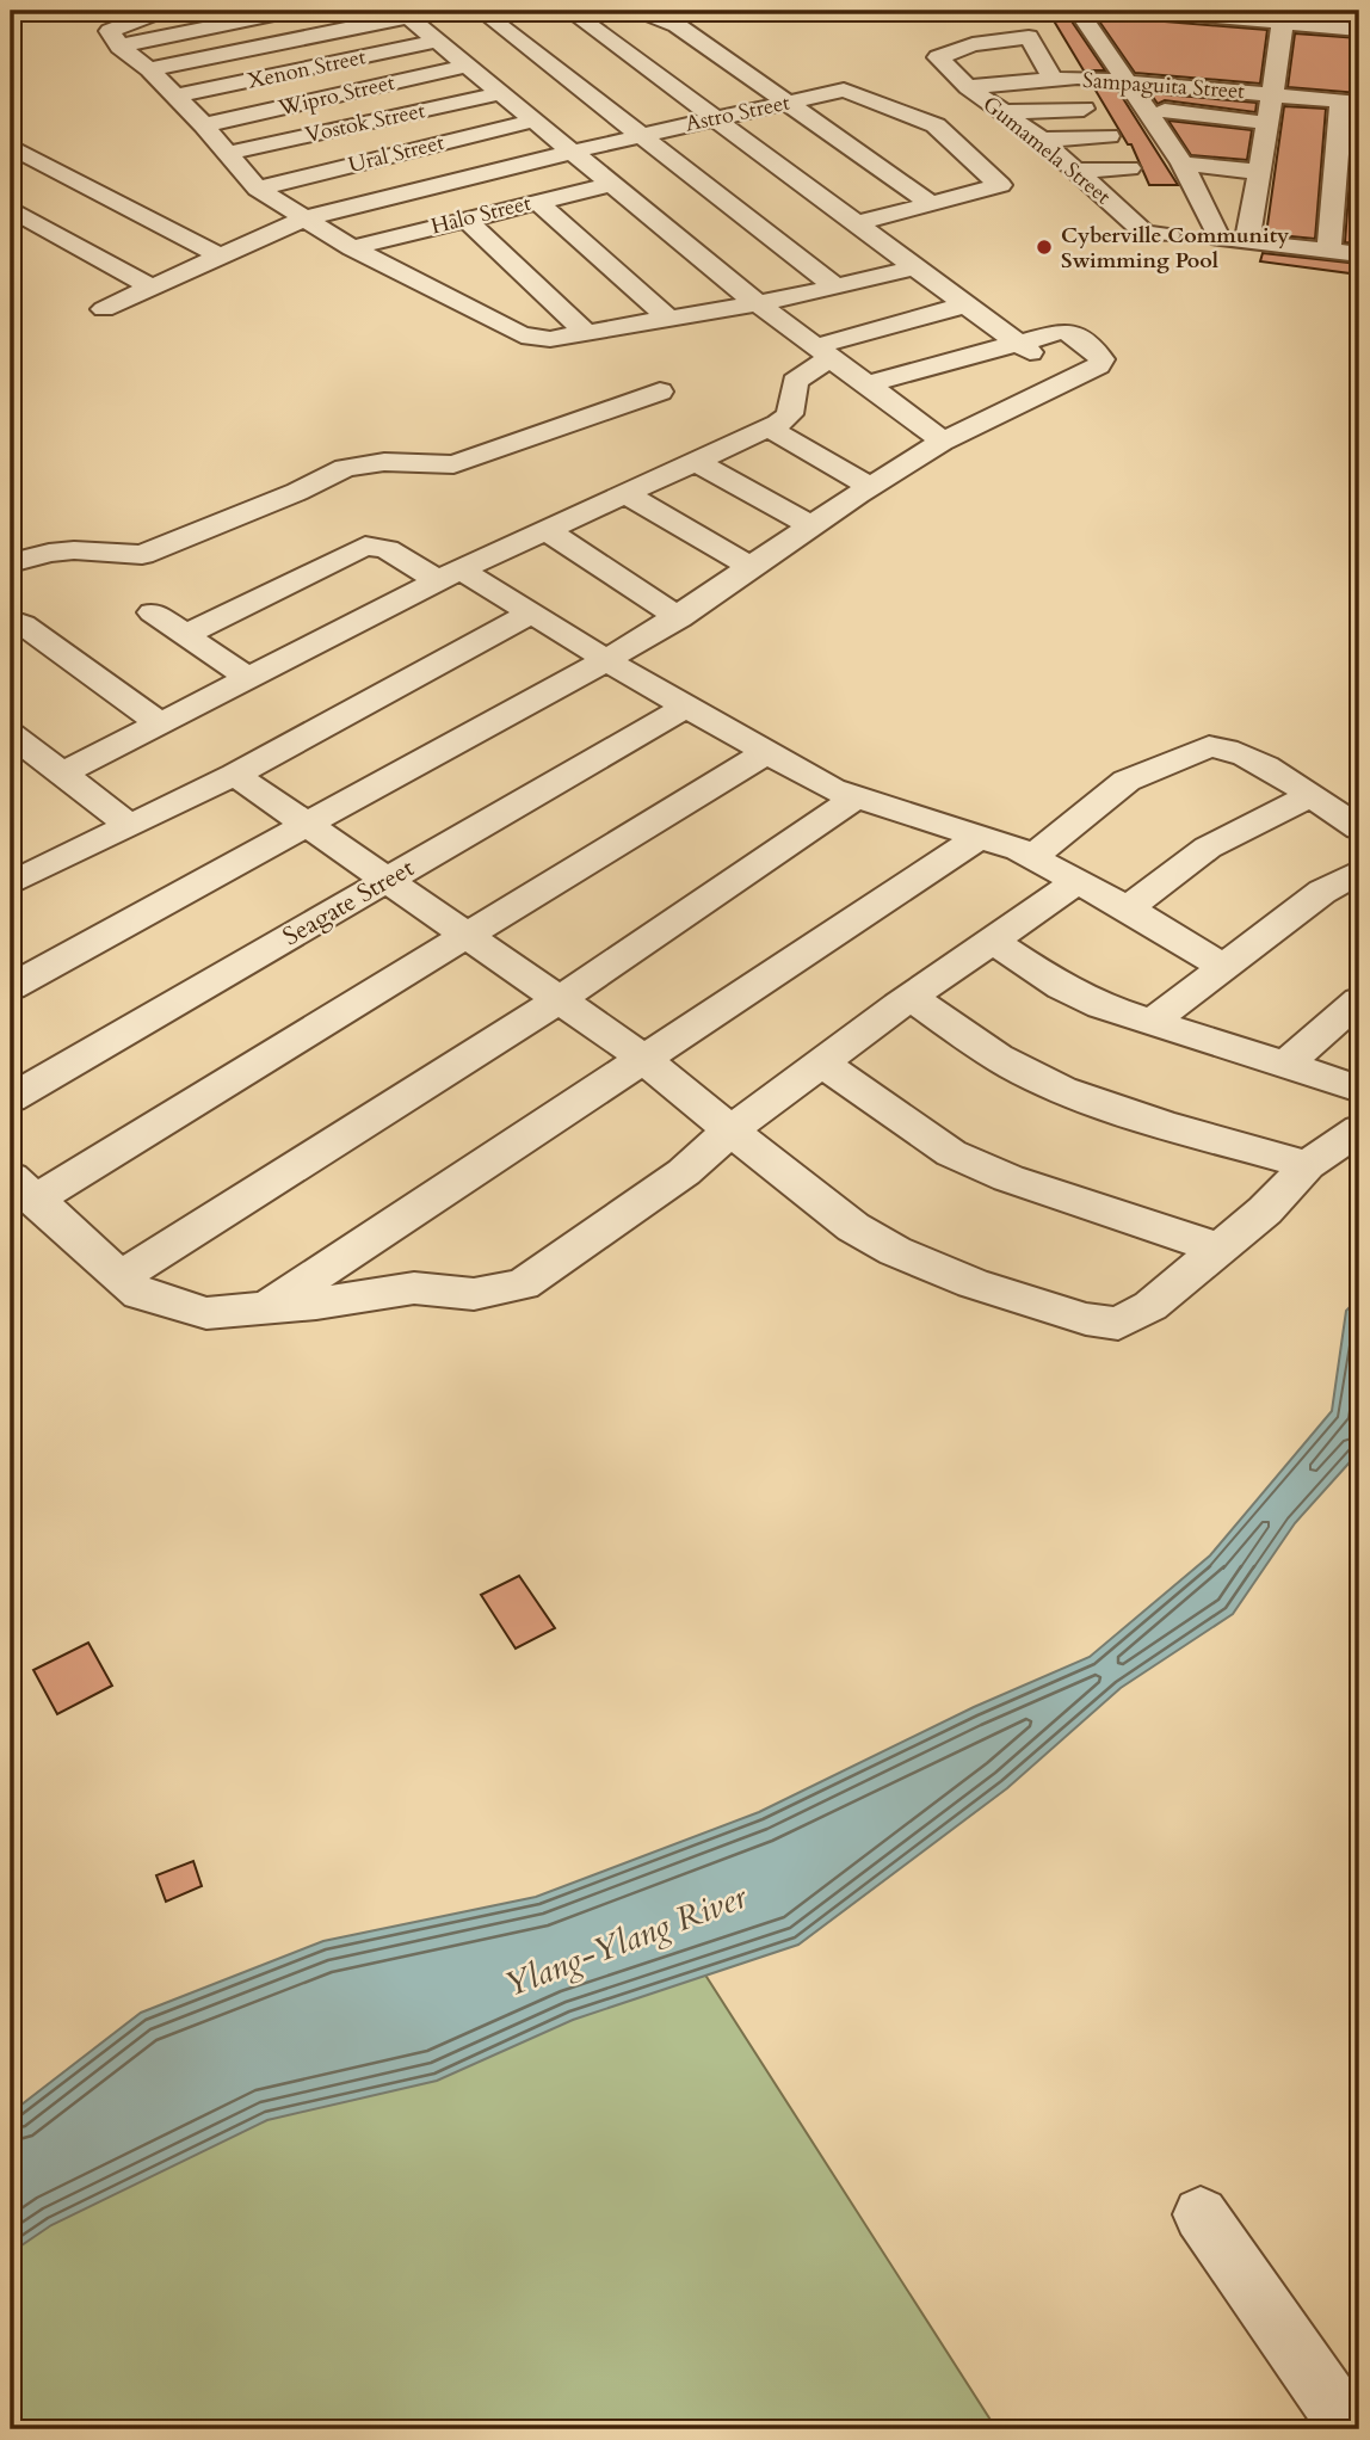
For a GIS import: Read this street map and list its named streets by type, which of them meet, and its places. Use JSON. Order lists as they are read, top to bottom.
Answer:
{
  "streets": {
    "street": [
      "Xenon Street",
      "Sampaguita Street",
      "Wipro Street",
      "Astro Street",
      "Vostok Street",
      "Gumamela Street",
      "Ural Street",
      "Halo Street",
      "Seagate Street"
    ]
  },
  "crossings": [
    ["Sampaguita Street", "Gumamela Street"]
  ],
  "water": ["Ylang-Ylang River"],
  "places": ["Cyberville Community Swimming Pool"]
}
